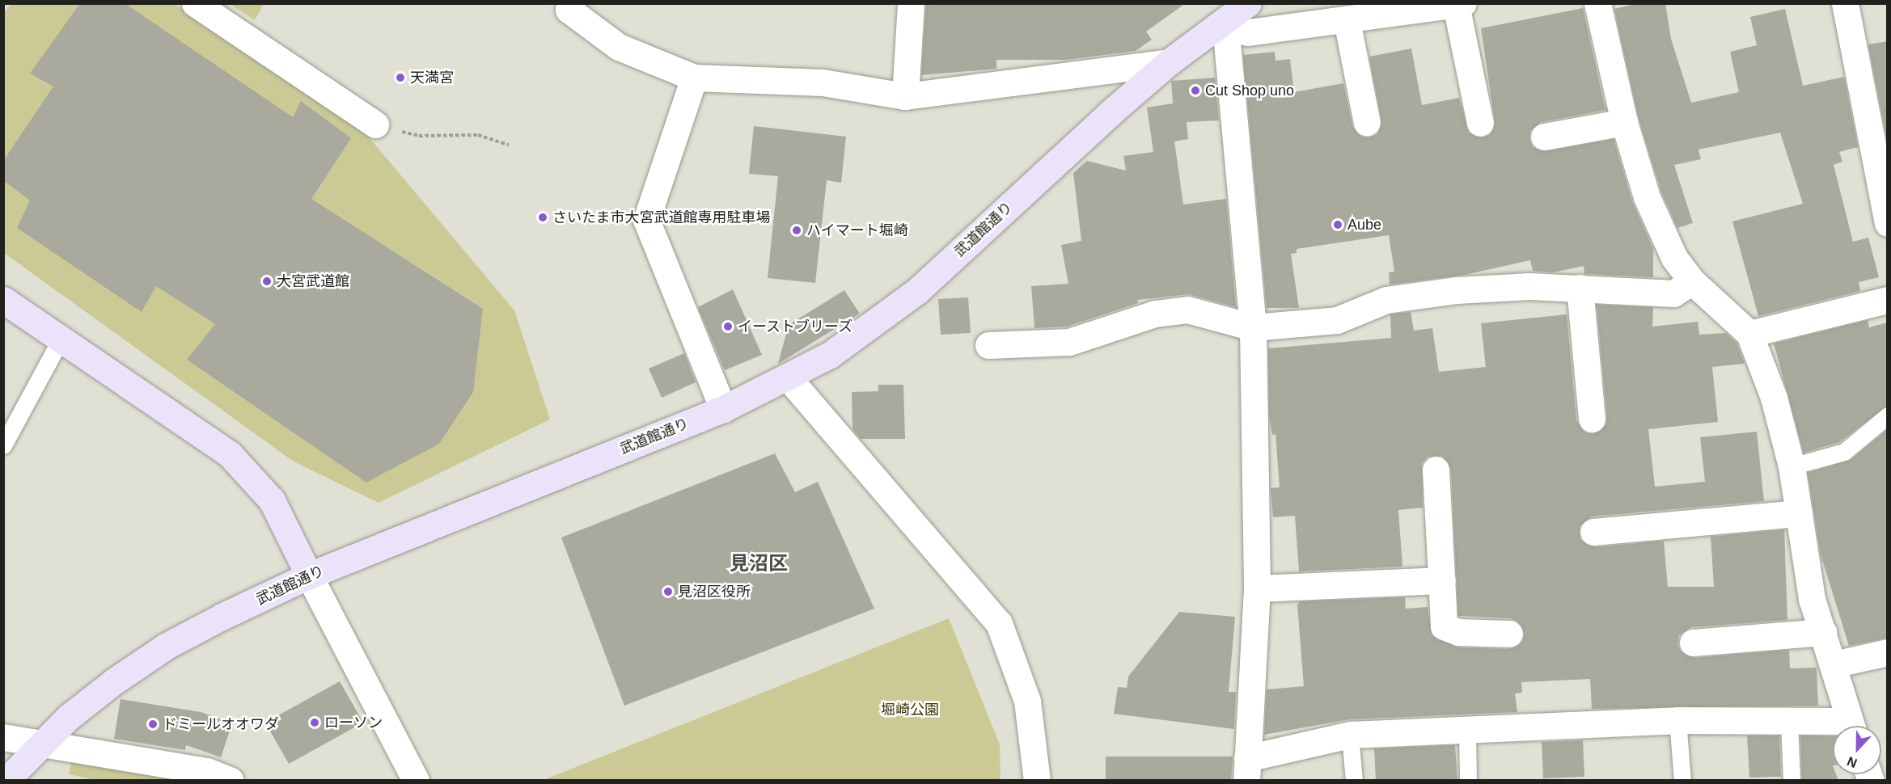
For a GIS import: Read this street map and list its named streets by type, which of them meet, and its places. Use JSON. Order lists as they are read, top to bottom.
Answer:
{
  "streets": {
    "street": ["武道館通り"]
  },
  "districts": ["見沼区"],
  "parks": ["堀崎公園"],
  "places": [
    "天満宮",
    "Cut Shop uno",
    "さいたま市大宮武道館専用駐車場",
    "Aube",
    "ハイマート堀崎",
    "大宮武道館",
    "イーストブリーズ",
    "見沼区役所",
    "ローソン",
    "ドミールオオワダ"
  ],
  "north": "bottom"
}
